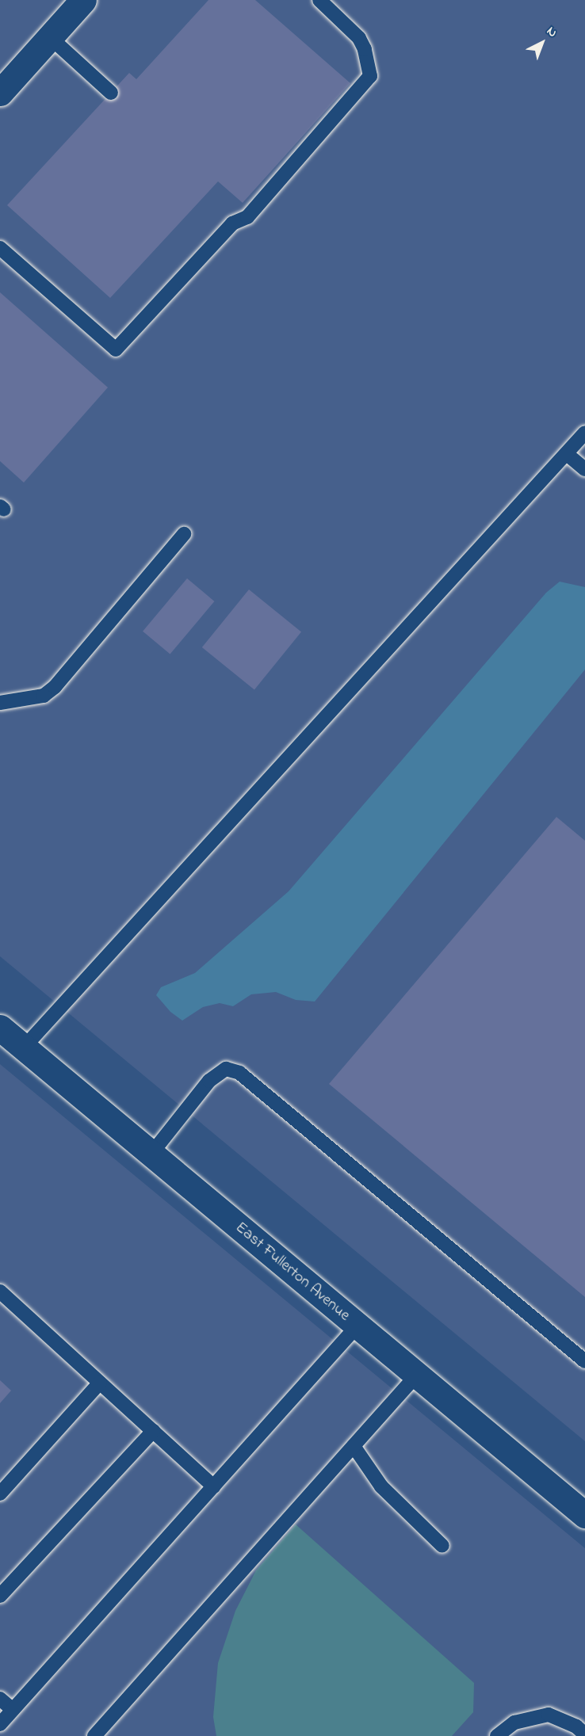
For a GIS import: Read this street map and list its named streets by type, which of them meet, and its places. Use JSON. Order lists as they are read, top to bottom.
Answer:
{
  "streets": {
    "street": ["East Fullerton Avenue"]
  },
  "north": "top right"
}
